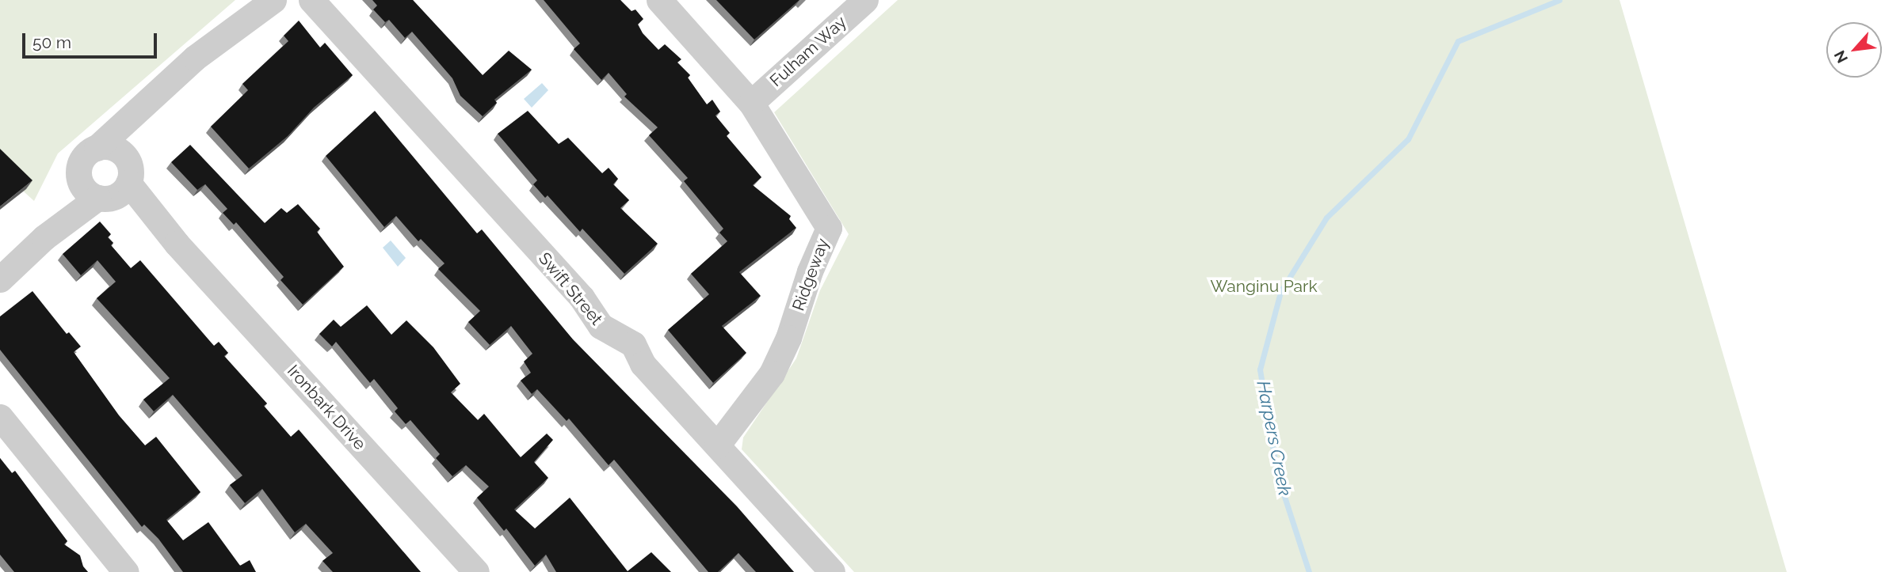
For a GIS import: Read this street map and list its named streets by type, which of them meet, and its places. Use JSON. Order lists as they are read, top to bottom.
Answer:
{
  "streets": {
    "street": [
      "Fulham Way",
      "Ridgeway",
      "Swift Street",
      "Ironbark Drive"
    ]
  },
  "crossings": [
    ["Fulham Way", "Ridgeway"],
    ["Ridgeway", "Swift Street"]
  ],
  "water": ["Harpers Creek"],
  "parks": ["Wanginu Park"],
  "scale_bar": "50 m",
  "north": "bottom left"
}
